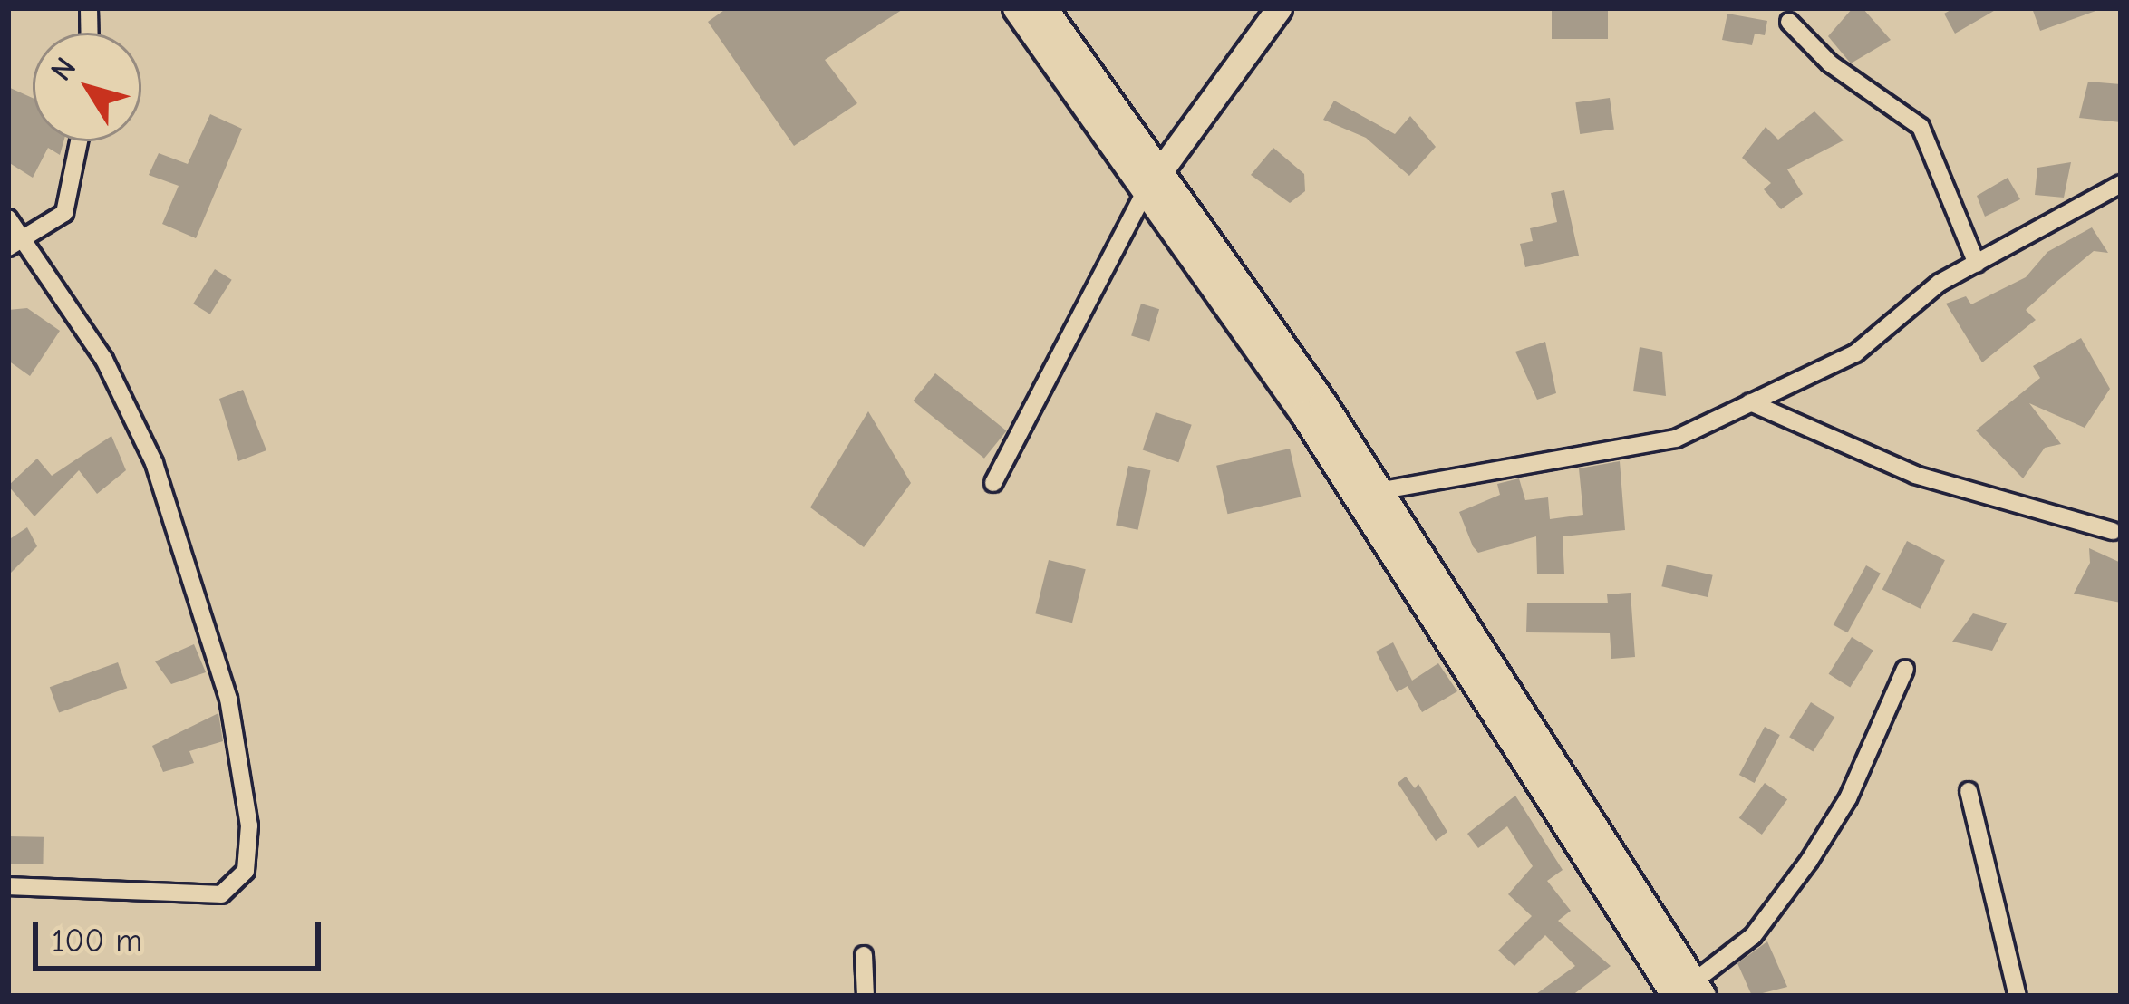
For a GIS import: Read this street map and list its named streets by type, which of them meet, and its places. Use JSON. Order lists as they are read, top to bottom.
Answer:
{
  "scale_bar": "100 m",
  "north": "top left"
}
